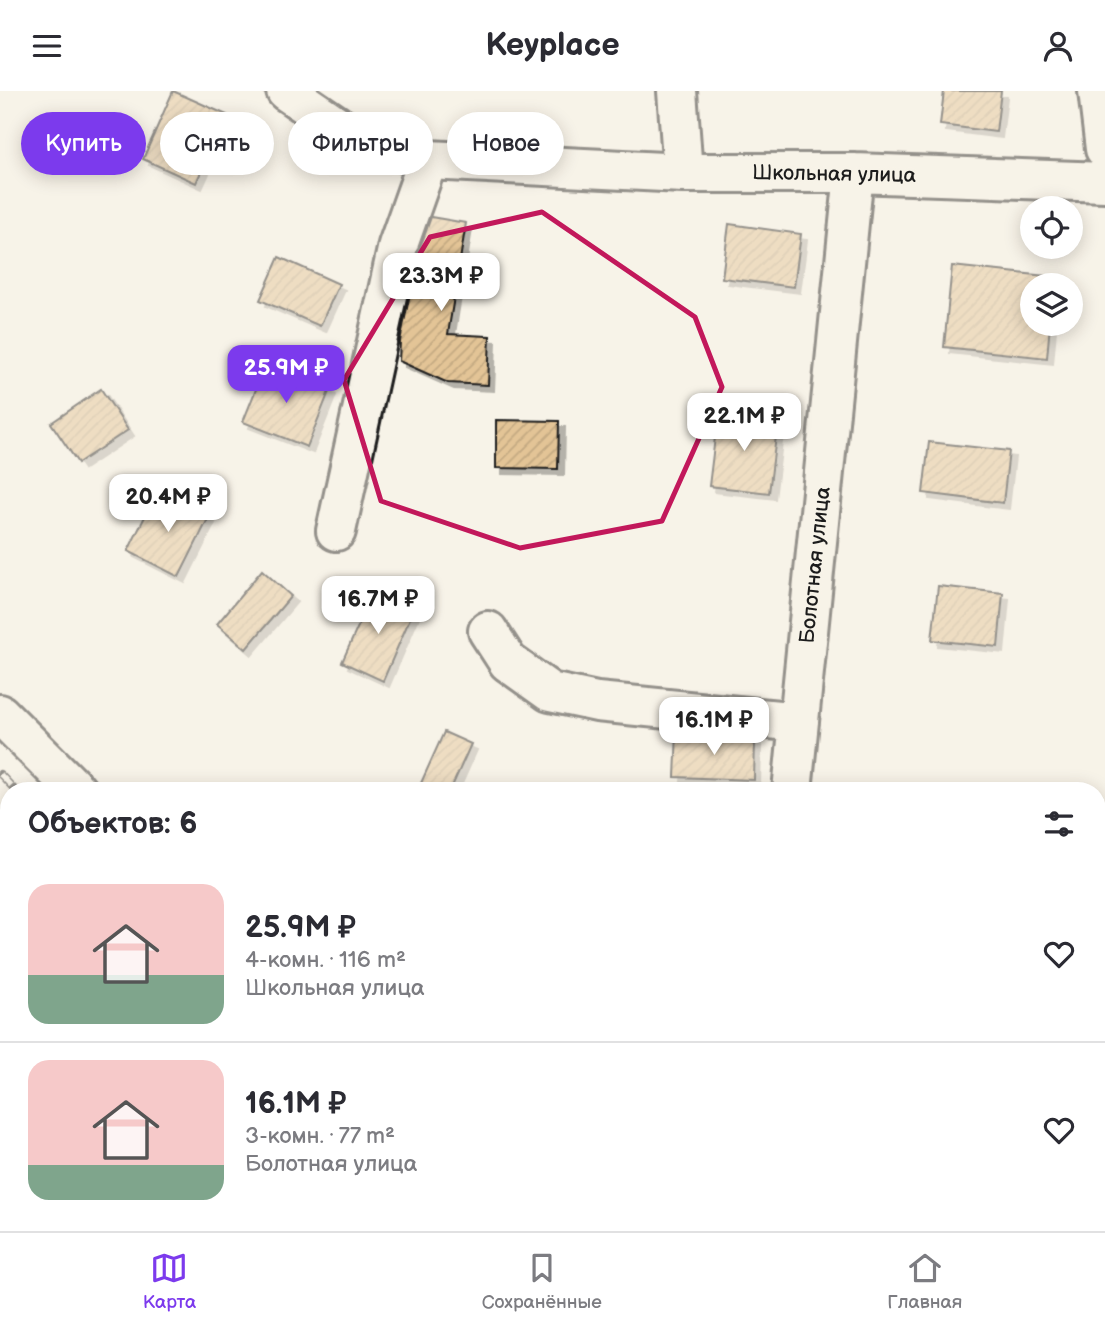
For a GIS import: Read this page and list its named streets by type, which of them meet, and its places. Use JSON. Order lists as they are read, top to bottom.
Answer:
{
  "streets": {
    "street": ["Школьная улица", "Болотная улица"]
  },
  "crossings": [
    ["Школьная улица", "Болотная улица"]
  ],
  "page": {
    "header": "Keyplace",
    "chip": [
      "Купить",
      "Снять",
      "Фильтры",
      "Новое"
    ],
    "price": [
      "23.3M ₽",
      "25.9M ₽",
      "22.1M ₽",
      "20.4M ₽",
      "16.7M ₽",
      "16.1M ₽"
    ],
    "heading": "Объектов: 6",
    "list": [
      {
        "name": "25.9M ₽",
        "note": "4-комн. · 116 m² · Школьная улица"
      },
      {
        "name": "16.1M ₽",
        "note": "3-комн. · 77 m² · Болотная улица"
      }
    ],
    "tabs": ["Карта", "Сохранённые", "Главная"]
  }
}
